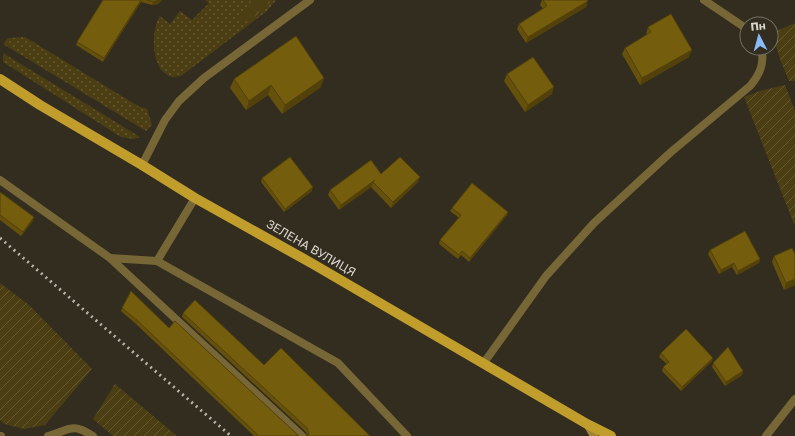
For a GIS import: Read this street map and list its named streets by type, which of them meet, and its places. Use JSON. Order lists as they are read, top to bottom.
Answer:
{
  "streets": {
    "main road": ["ЗЕЛЕНА ВУЛИЦЯ"]
  },
  "north": "top"
}
